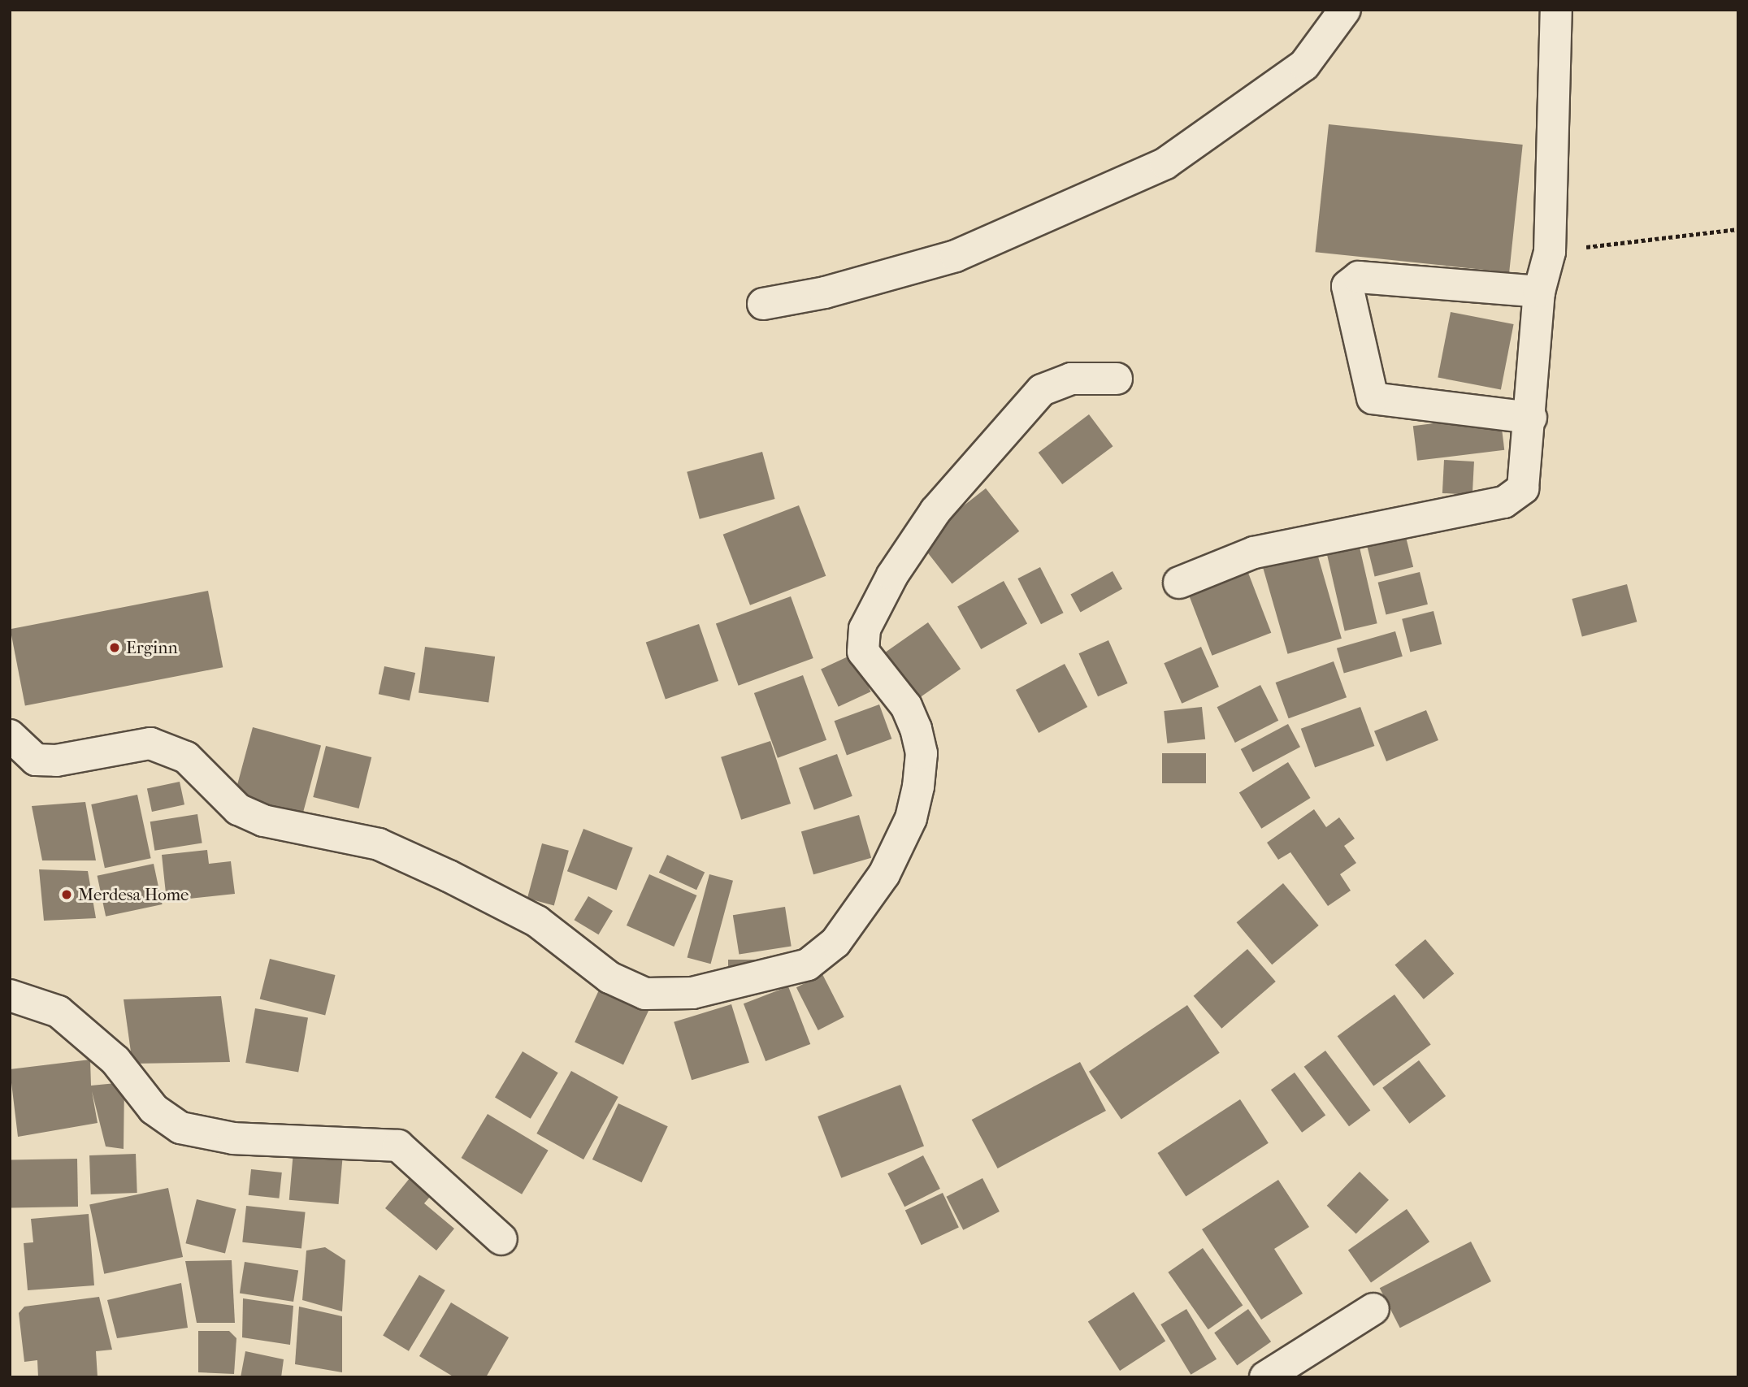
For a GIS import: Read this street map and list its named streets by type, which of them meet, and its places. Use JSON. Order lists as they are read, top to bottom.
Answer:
{
  "places": ["Erginn", "Merdesa Home"]
}
